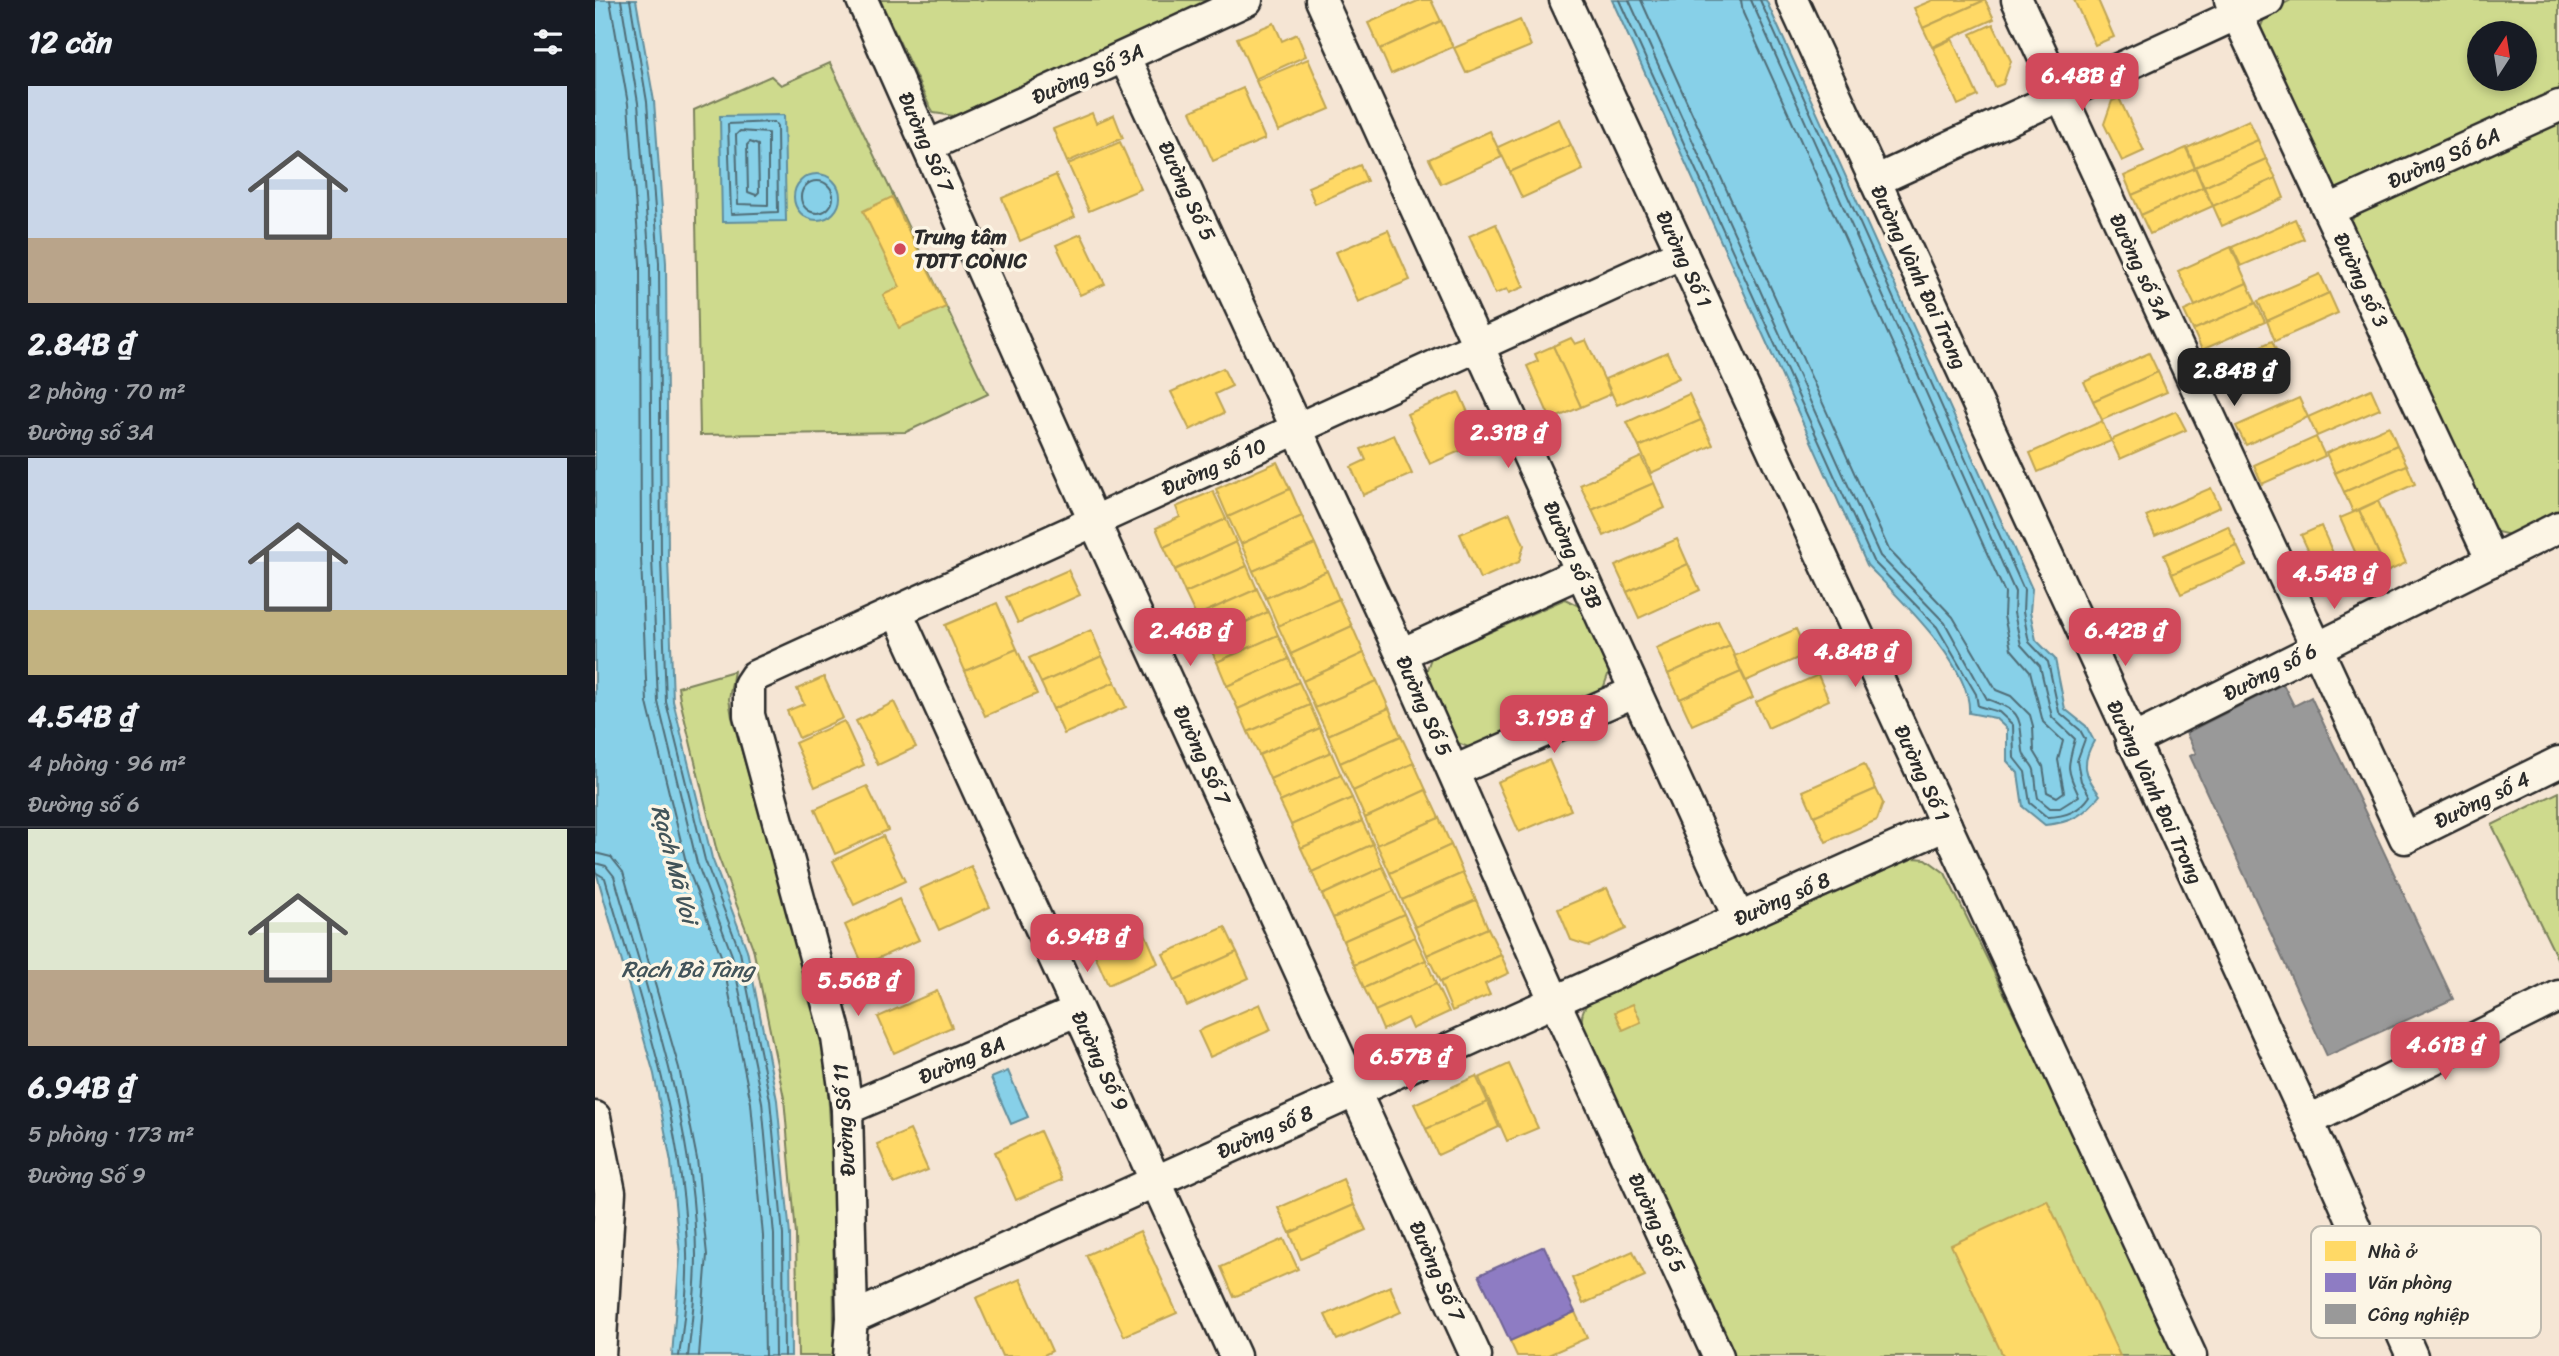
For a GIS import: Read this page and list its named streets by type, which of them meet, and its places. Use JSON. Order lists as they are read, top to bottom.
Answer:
{
  "streets": {
    "street": [
      "Đường Số 3A",
      "Đường Số 7",
      "Đường Số 6A",
      "Đường Số 5",
      "Đường Số 1",
      "Đường số 3A",
      "Đường Vành Đai Trong",
      "Đường số 3",
      "Đường số 10",
      "Đường số 3B",
      "Đường số 6",
      "Đường số 4",
      "Đường số 8",
      "Đường 8A",
      "Đường Số 9",
      "Đường Số 11"
    ]
  },
  "crossings": [
    ["Đường Số 3A", "Đường Số 7"],
    ["Đường Số 3A", "Đường Số 5"],
    ["Đường Số 7", "Đường số 10"],
    ["Đường Số 7", "Đường số 8"],
    ["Đường Số 6A", "Đường số 3"],
    ["Đường Số 5", "Đường số 10"],
    ["Đường Số 5", "Đường số 8"],
    ["Đường Số 1", "Đường số 10"],
    ["Đường Số 1", "Đường số 8"],
    ["Đường số 3A", "Đường số 6"],
    ["Đường số 3A", "Đường số 4"],
    ["Đường Vành Đai Trong", "Đường số 6"],
    ["Đường số 3", "Đường số 6"],
    ["Đường số 10", "Đường số 3B"],
    ["Đường số 10", "Đường Số 9"],
    ["Đường số 10", "Đường Số 11"],
    ["Đường số 3B", "Đường số 8"],
    ["Đường số 8", "Đường Số 9"],
    ["Đường số 8", "Đường Số 11"],
    ["Đường 8A", "Đường Số 9"],
    ["Đường 8A", "Đường Số 11"]
  ],
  "water": ["Rạch Mã Voi", "Rạch Bà Tàng"],
  "places": ["Trung tâm TDTT CONIC"],
  "legend": ["Nhà ở", "Văn phòng", "Công nghiệp"],
  "north": "top",
  "page": {
    "heading": "12 căn",
    "price": [
      "6.48B ₫",
      "2.84B ₫",
      "2.31B ₫",
      "4.54B ₫",
      "2.46B ₫",
      "6.42B ₫",
      "4.84B ₫",
      "3.19B ₫",
      "6.94B ₫",
      "5.56B ₫",
      "4.61B ₫",
      "6.57B ₫"
    ],
    "list": [
      {
        "name": "2.84B ₫",
        "note": "2 phòng · 70 m² · Đường số 3A"
      },
      {
        "name": "4.54B ₫",
        "note": "4 phòng · 96 m² · Đường số 6"
      },
      {
        "name": "6.94B ₫",
        "note": "5 phòng · 173 m² · Đường Số 9"
      }
    ]
  }
}
